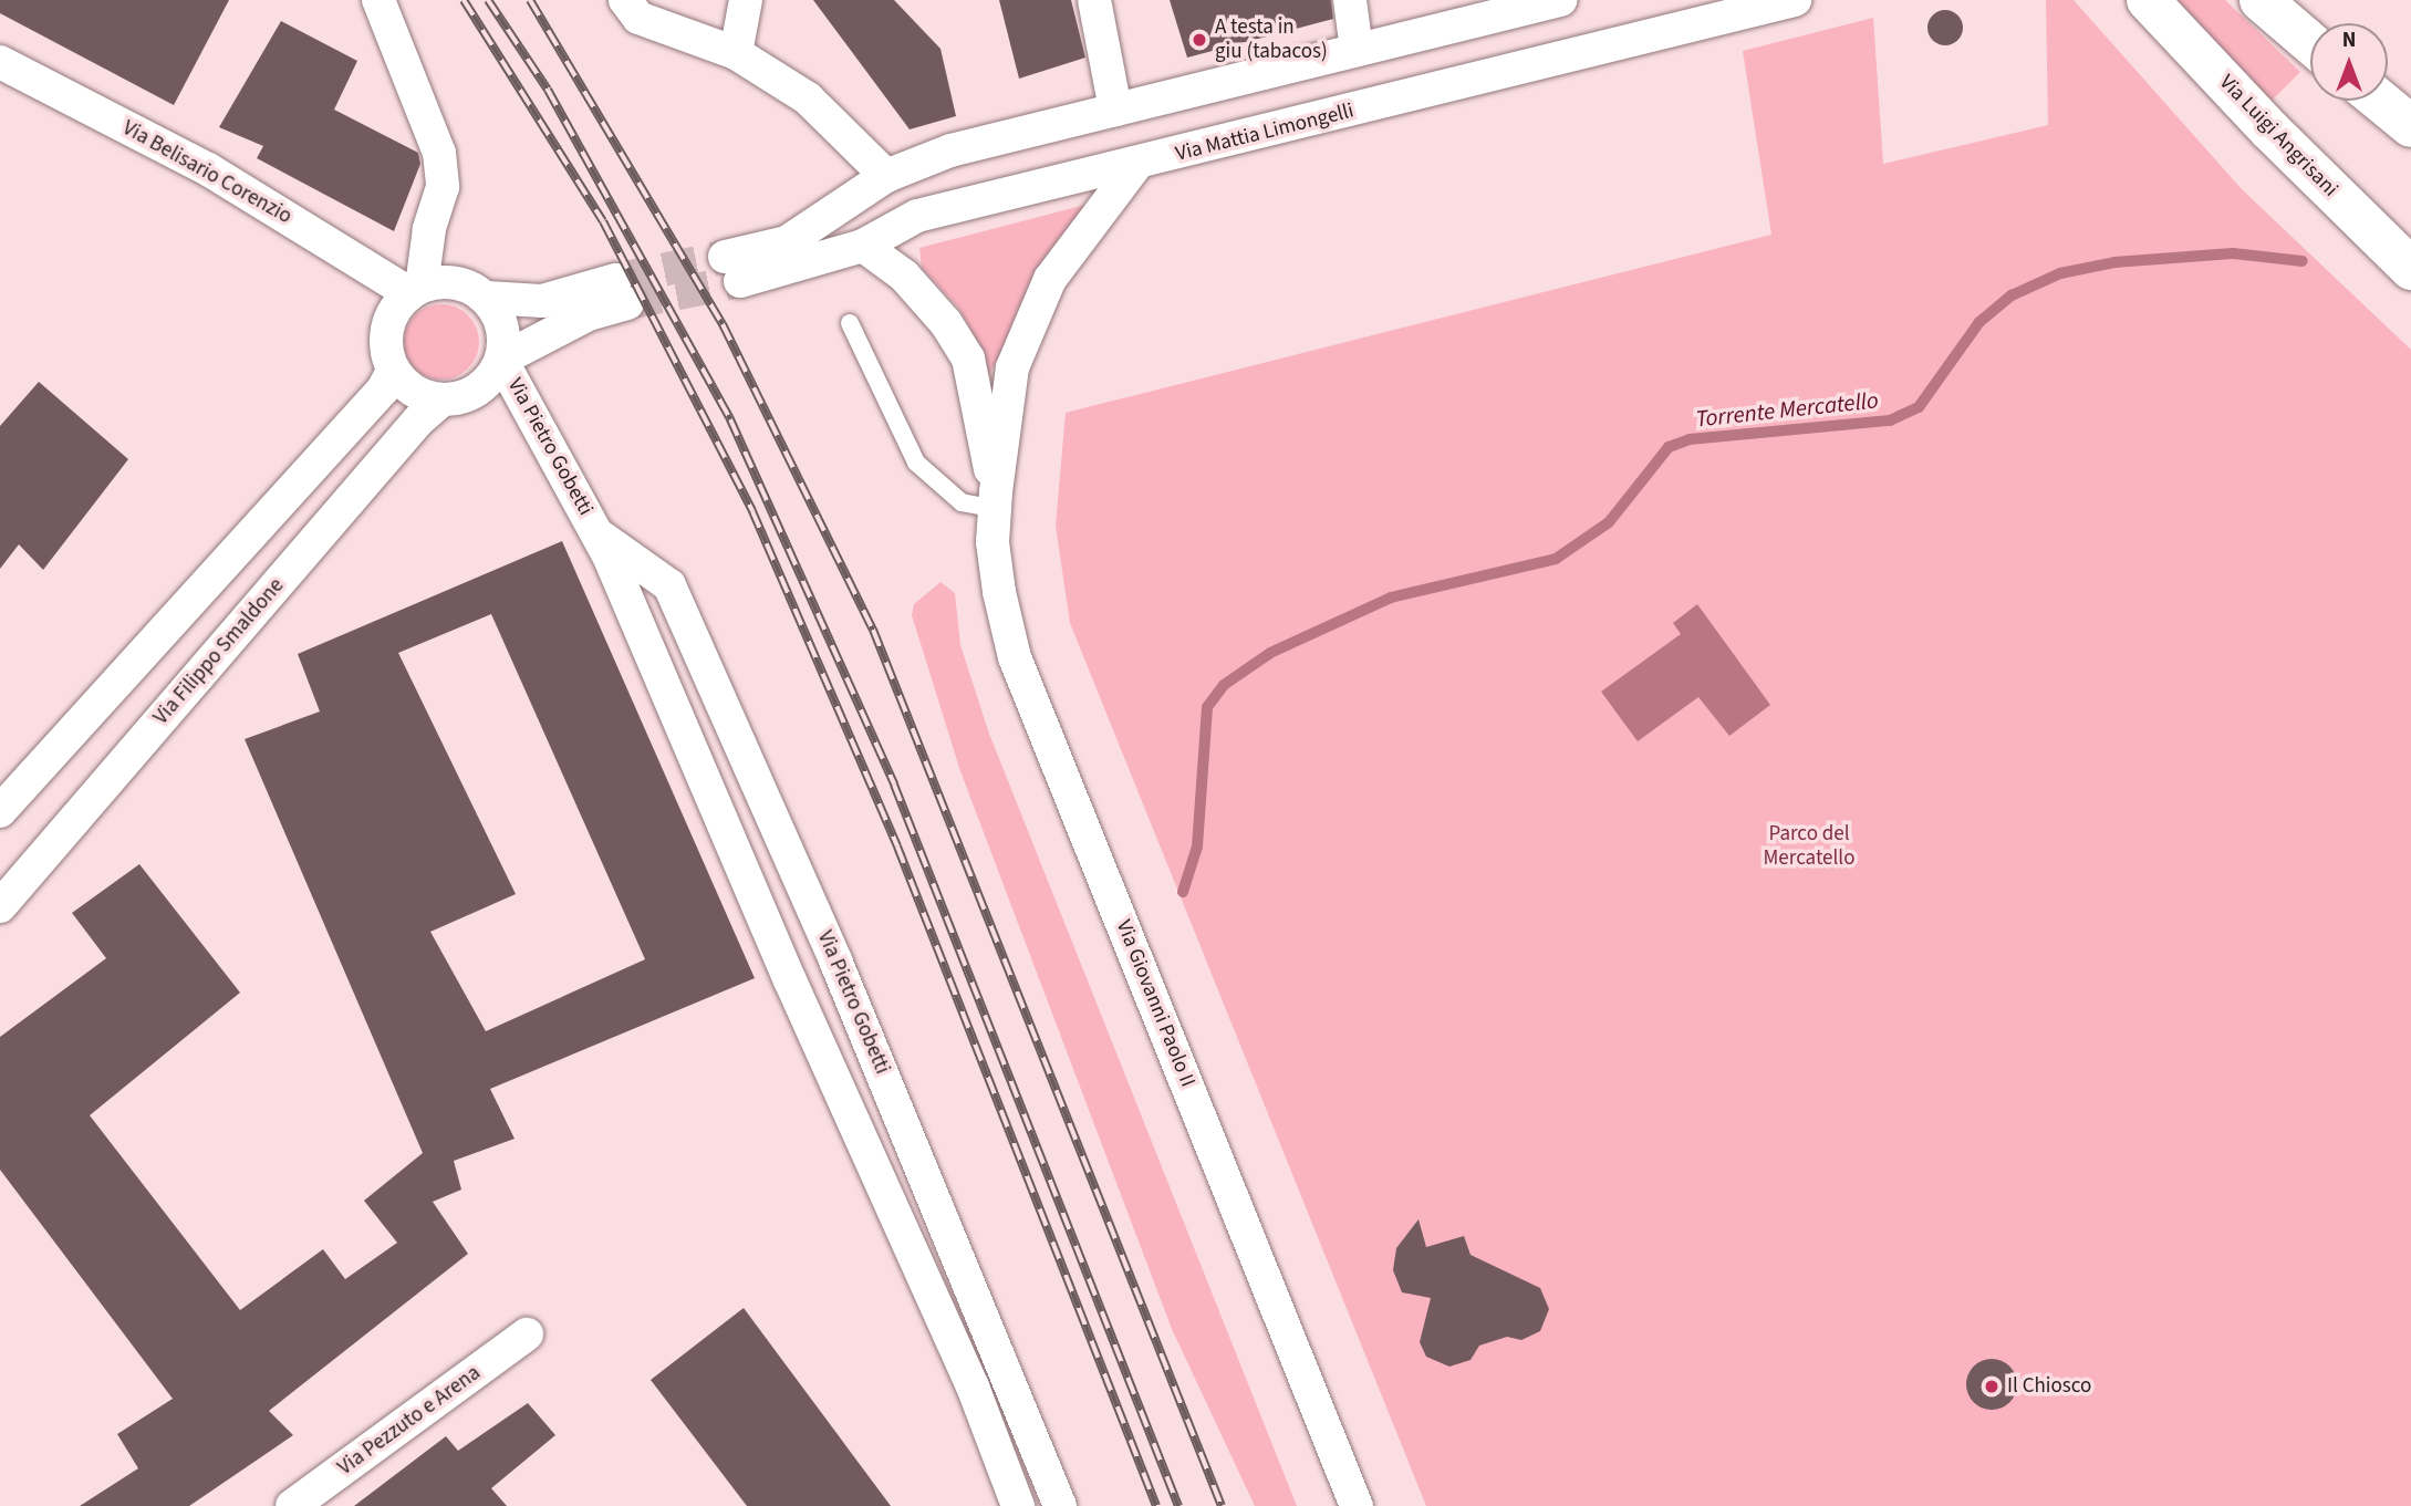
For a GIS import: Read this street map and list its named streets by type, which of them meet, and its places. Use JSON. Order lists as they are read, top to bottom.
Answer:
{
  "streets": {
    "street": [
      "Via Mattia Limongelli",
      "Via Luigi Angrisani",
      "Via Belisario Corenzio",
      "Via Pietro Gobetti",
      "Via Filippo Smaldone",
      "Via Giovanni Paolo II",
      "Via Pezzuto e Arena"
    ]
  },
  "crossings": [
    ["Via Mattia Limongelli", "Via Giovanni Paolo II"],
    ["Via Belisario Corenzio", "Via Pietro Gobetti"],
    ["Via Belisario Corenzio", "Via Filippo Smaldone"],
    ["Via Pietro Gobetti", "Via Filippo Smaldone"]
  ],
  "water": ["Torrente Mercatello"],
  "parks": ["Parco del Mercatello"],
  "places": ["A testa in giu (tabacos)", "Il Chiosco"],
  "north": "top"
}
